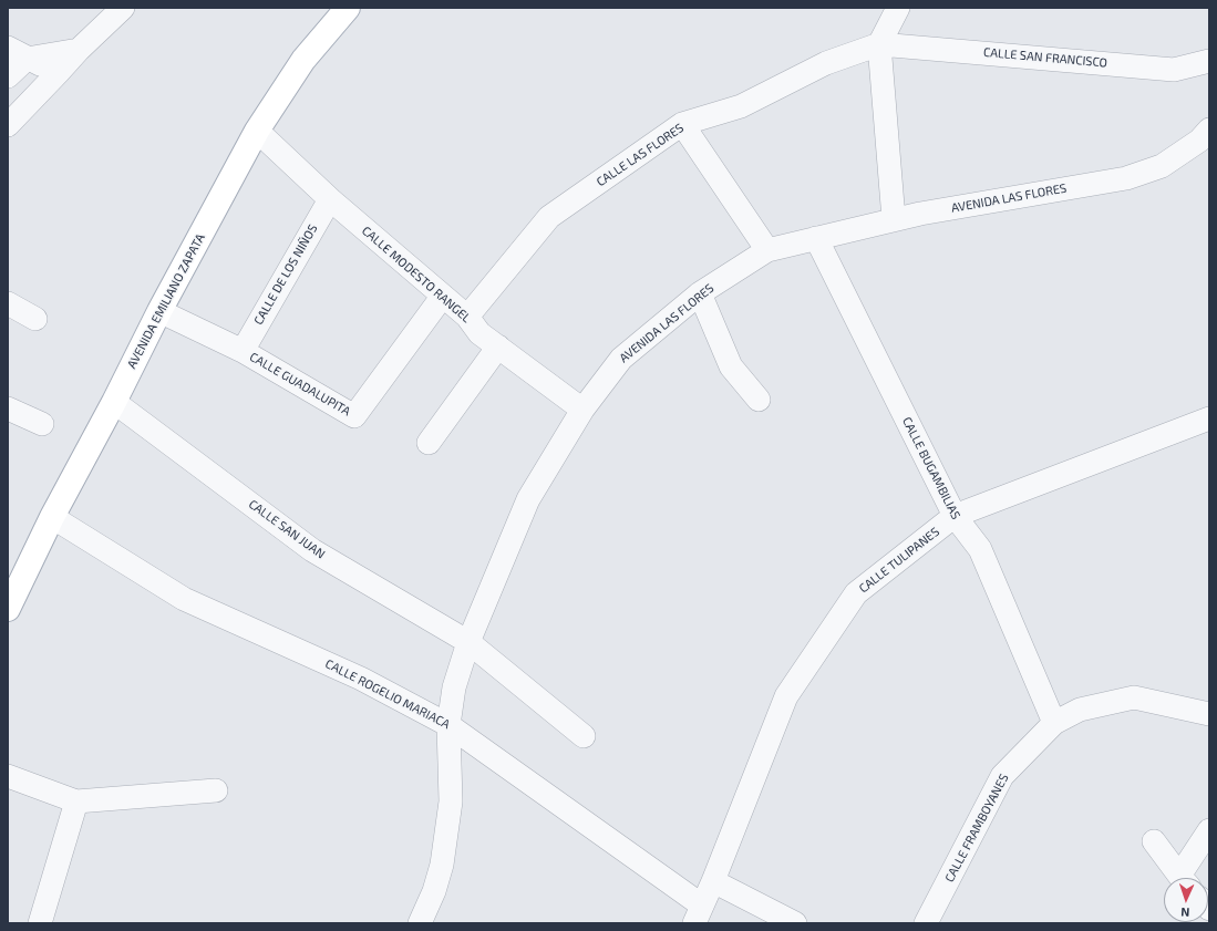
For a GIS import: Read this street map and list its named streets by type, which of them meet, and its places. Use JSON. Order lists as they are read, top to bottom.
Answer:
{
  "streets": {
    "main road": ["AVENIDA EMILIANO ZAPATA"],
    "street": [
      "CALLE SAN FRANCISCO",
      "CALLE LAS FLORES",
      "AVENIDA LAS FLORES",
      "CALLE DE LOS NIÑOS",
      "CALLE MODESTO RANGEL",
      "CALLE GUADALUPITA",
      "CALLE BUGAMBILIAS",
      "CALLE SAN JUAN",
      "CALLE TULIPANES",
      "CALLE ROGELIO MARIACA",
      "CALLE FRAMBOYANES"
    ]
  },
  "crossings": [
    ["CALLE SAN FRANCISCO", "CALLE LAS FLORES"],
    ["CALLE LAS FLORES", "CALLE MODESTO RANGEL"],
    ["AVENIDA LAS FLORES", "CALLE MODESTO RANGEL"],
    ["AVENIDA LAS FLORES", "CALLE BUGAMBILIAS"],
    ["AVENIDA LAS FLORES", "CALLE SAN JUAN"],
    ["AVENIDA LAS FLORES", "CALLE ROGELIO MARIACA"],
    ["CALLE DE LOS NIÑOS", "CALLE MODESTO RANGEL"],
    ["CALLE DE LOS NIÑOS", "CALLE GUADALUPITA"],
    ["CALLE MODESTO RANGEL", "AVENIDA EMILIANO ZAPATA"],
    ["CALLE MODESTO RANGEL", "CALLE GUADALUPITA"],
    ["AVENIDA EMILIANO ZAPATA", "CALLE GUADALUPITA"],
    ["AVENIDA EMILIANO ZAPATA", "CALLE SAN JUAN"],
    ["AVENIDA EMILIANO ZAPATA", "CALLE ROGELIO MARIACA"],
    ["CALLE BUGAMBILIAS", "CALLE TULIPANES"],
    ["CALLE BUGAMBILIAS", "CALLE FRAMBOYANES"],
    ["CALLE TULIPANES", "CALLE ROGELIO MARIACA"]
  ],
  "north": "bottom"
}
